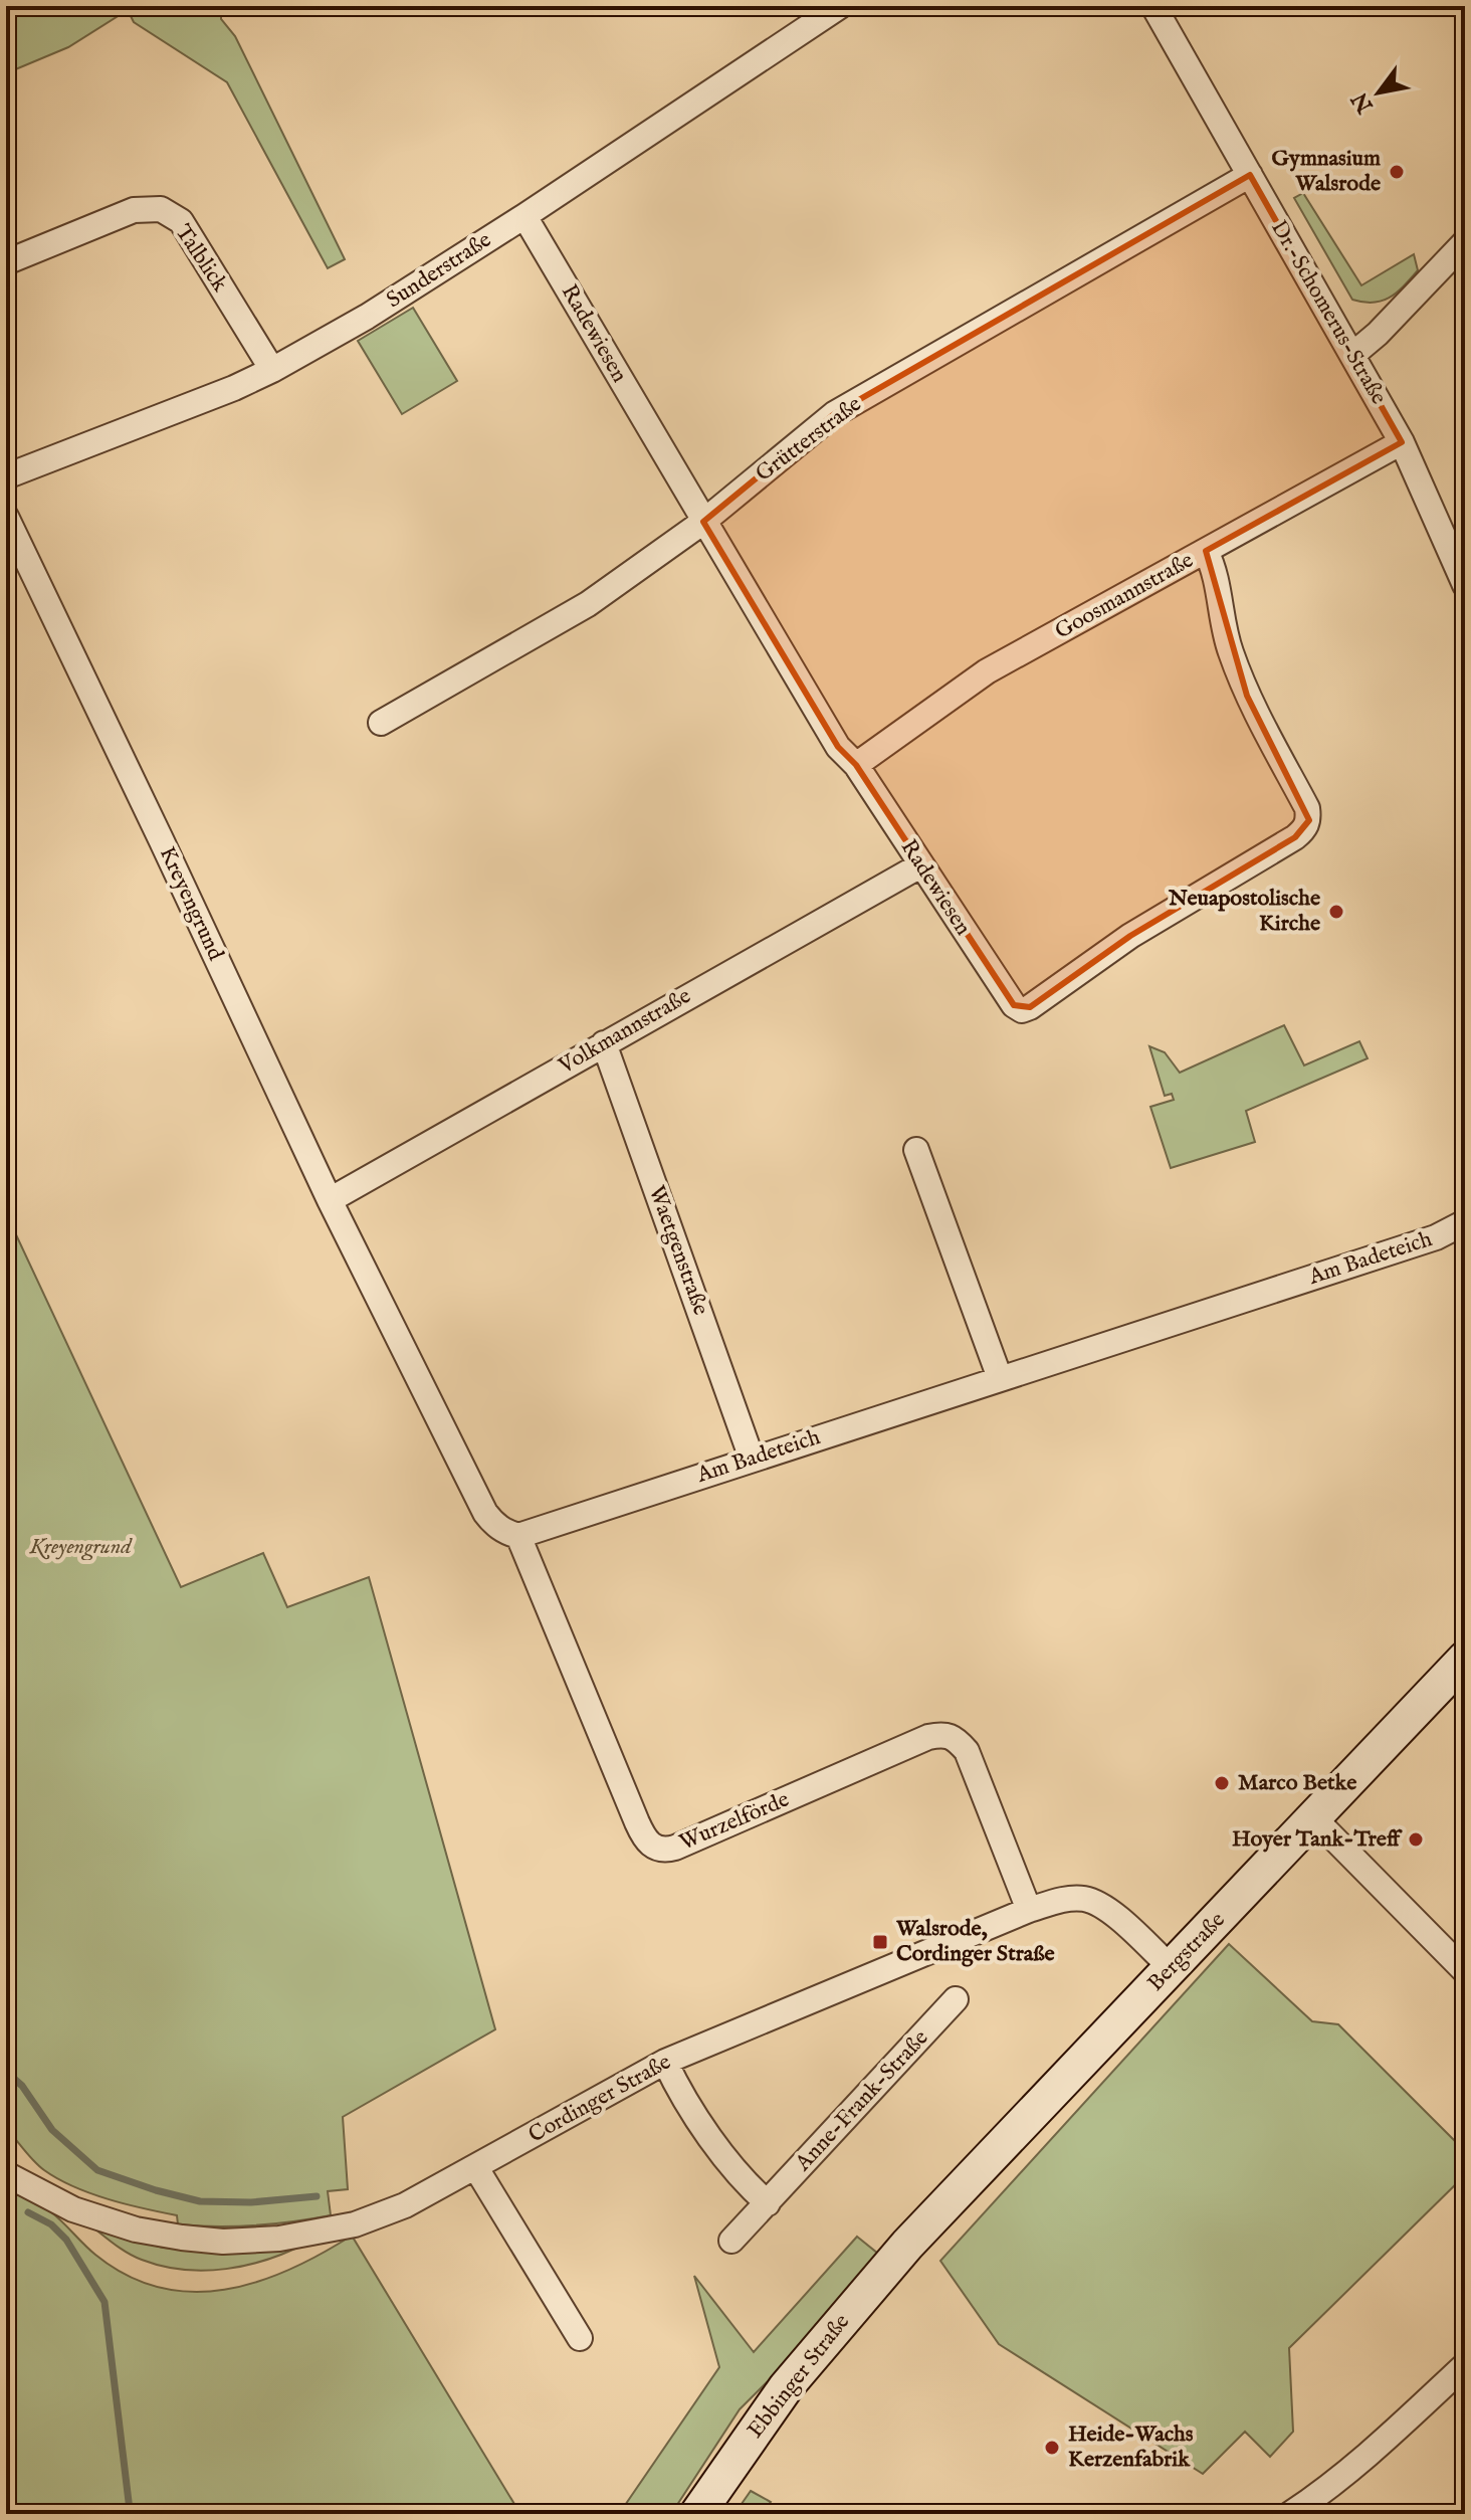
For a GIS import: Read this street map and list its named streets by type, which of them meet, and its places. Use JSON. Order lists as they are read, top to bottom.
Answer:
{
  "streets": {
    "main road": ["Bergstraße", "Ebbinger Straße"],
    "street": [
      "Talblick",
      "Sunderstraße",
      "Dr.-Schomerus-Straße",
      "Radewiesen",
      "Grütterstraße",
      "Goosmannstraße",
      "Kreyengrund",
      "Volkmannstraße",
      "Waetgenstraße",
      "Am Badeteich",
      "Wurzelförde",
      "Cordinger Straße",
      "Anne-Frank-Straße"
    ]
  },
  "crossings": [
    ["Talblick", "Sunderstraße"],
    ["Sunderstraße", "Radewiesen"],
    ["Dr.-Schomerus-Straße", "Grütterstraße"],
    ["Dr.-Schomerus-Straße", "Goosmannstraße"],
    ["Radewiesen", "Grütterstraße"],
    ["Radewiesen", "Goosmannstraße"],
    ["Radewiesen", "Volkmannstraße"],
    ["Kreyengrund", "Volkmannstraße"],
    ["Kreyengrund", "Am Badeteich"],
    ["Kreyengrund", "Wurzelförde"],
    ["Volkmannstraße", "Waetgenstraße"],
    ["Waetgenstraße", "Am Badeteich"],
    ["Am Badeteich", "Wurzelförde"],
    ["Wurzelförde", "Cordinger Straße"],
    ["Bergstraße", "Cordinger Straße"],
    ["Bergstraße", "Ebbinger Straße"]
  ],
  "parks": ["Kreyengrund"],
  "places": {
    "other": [
      "Gymnasium Walsrode",
      "Neuapostolische Kirche",
      "Marco Betke",
      "Hoyer Tank-Treff",
      "Heide-Wachs Kerzenfabrik"
    ],
    "transit": ["Walsrode, Cordinger Straße"]
  },
  "north": "bottom left"
}
